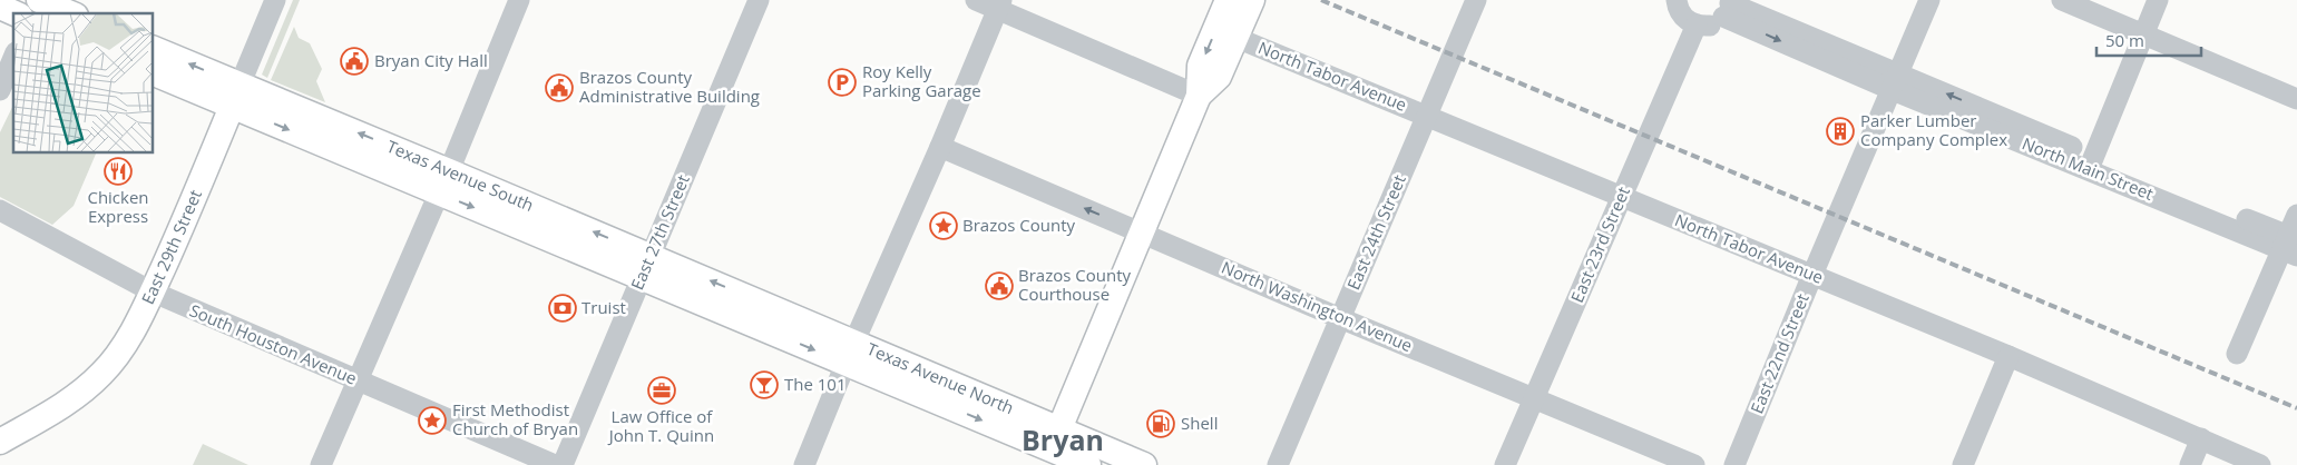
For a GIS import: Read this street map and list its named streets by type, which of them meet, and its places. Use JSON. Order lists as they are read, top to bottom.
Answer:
{
  "streets": {
    "main road": ["Texas Avenue South", "East 29th Street", "Texas Avenue North"],
    "street": [
      "North Tabor Avenue",
      "North Main Street",
      "East 27th Street",
      "East 24th Street",
      "East 23rd Street",
      "North Washington Avenue",
      "South Houston Avenue",
      "East 22nd Street"
    ]
  },
  "crossings": [
    ["North Tabor Avenue", "East 24th Street"],
    ["North Tabor Avenue", "East 23rd Street"],
    ["North Tabor Avenue", "East 22nd Street"],
    ["North Main Street", "East 22nd Street"],
    ["Texas Avenue South", "East 27th Street"],
    ["Texas Avenue South", "East 29th Street"],
    ["Texas Avenue South", "Texas Avenue North"],
    ["East 24th Street", "North Washington Avenue"],
    ["East 23rd Street", "North Washington Avenue"],
    ["East 29th Street", "South Houston Avenue"]
  ],
  "districts": ["Bryan"],
  "places": {
    "public building": ["Bryan City Hall", "Brazos County Administrative Building", "Brazos County Courthouse"],
    "parking": ["Roy Kelly Parking Garage"],
    "building": ["Parker Lumber Company Complex"],
    "restaurant": ["Chicken Express"],
    "place": ["Brazos County", "First Methodist Church of Bryan"],
    "bank": ["Truist"],
    "bar": ["The 101"],
    "office": ["Law Office of John T. Quinn"],
    "fuel station": ["Shell"]
  },
  "scale_bar": "50 m"
}
